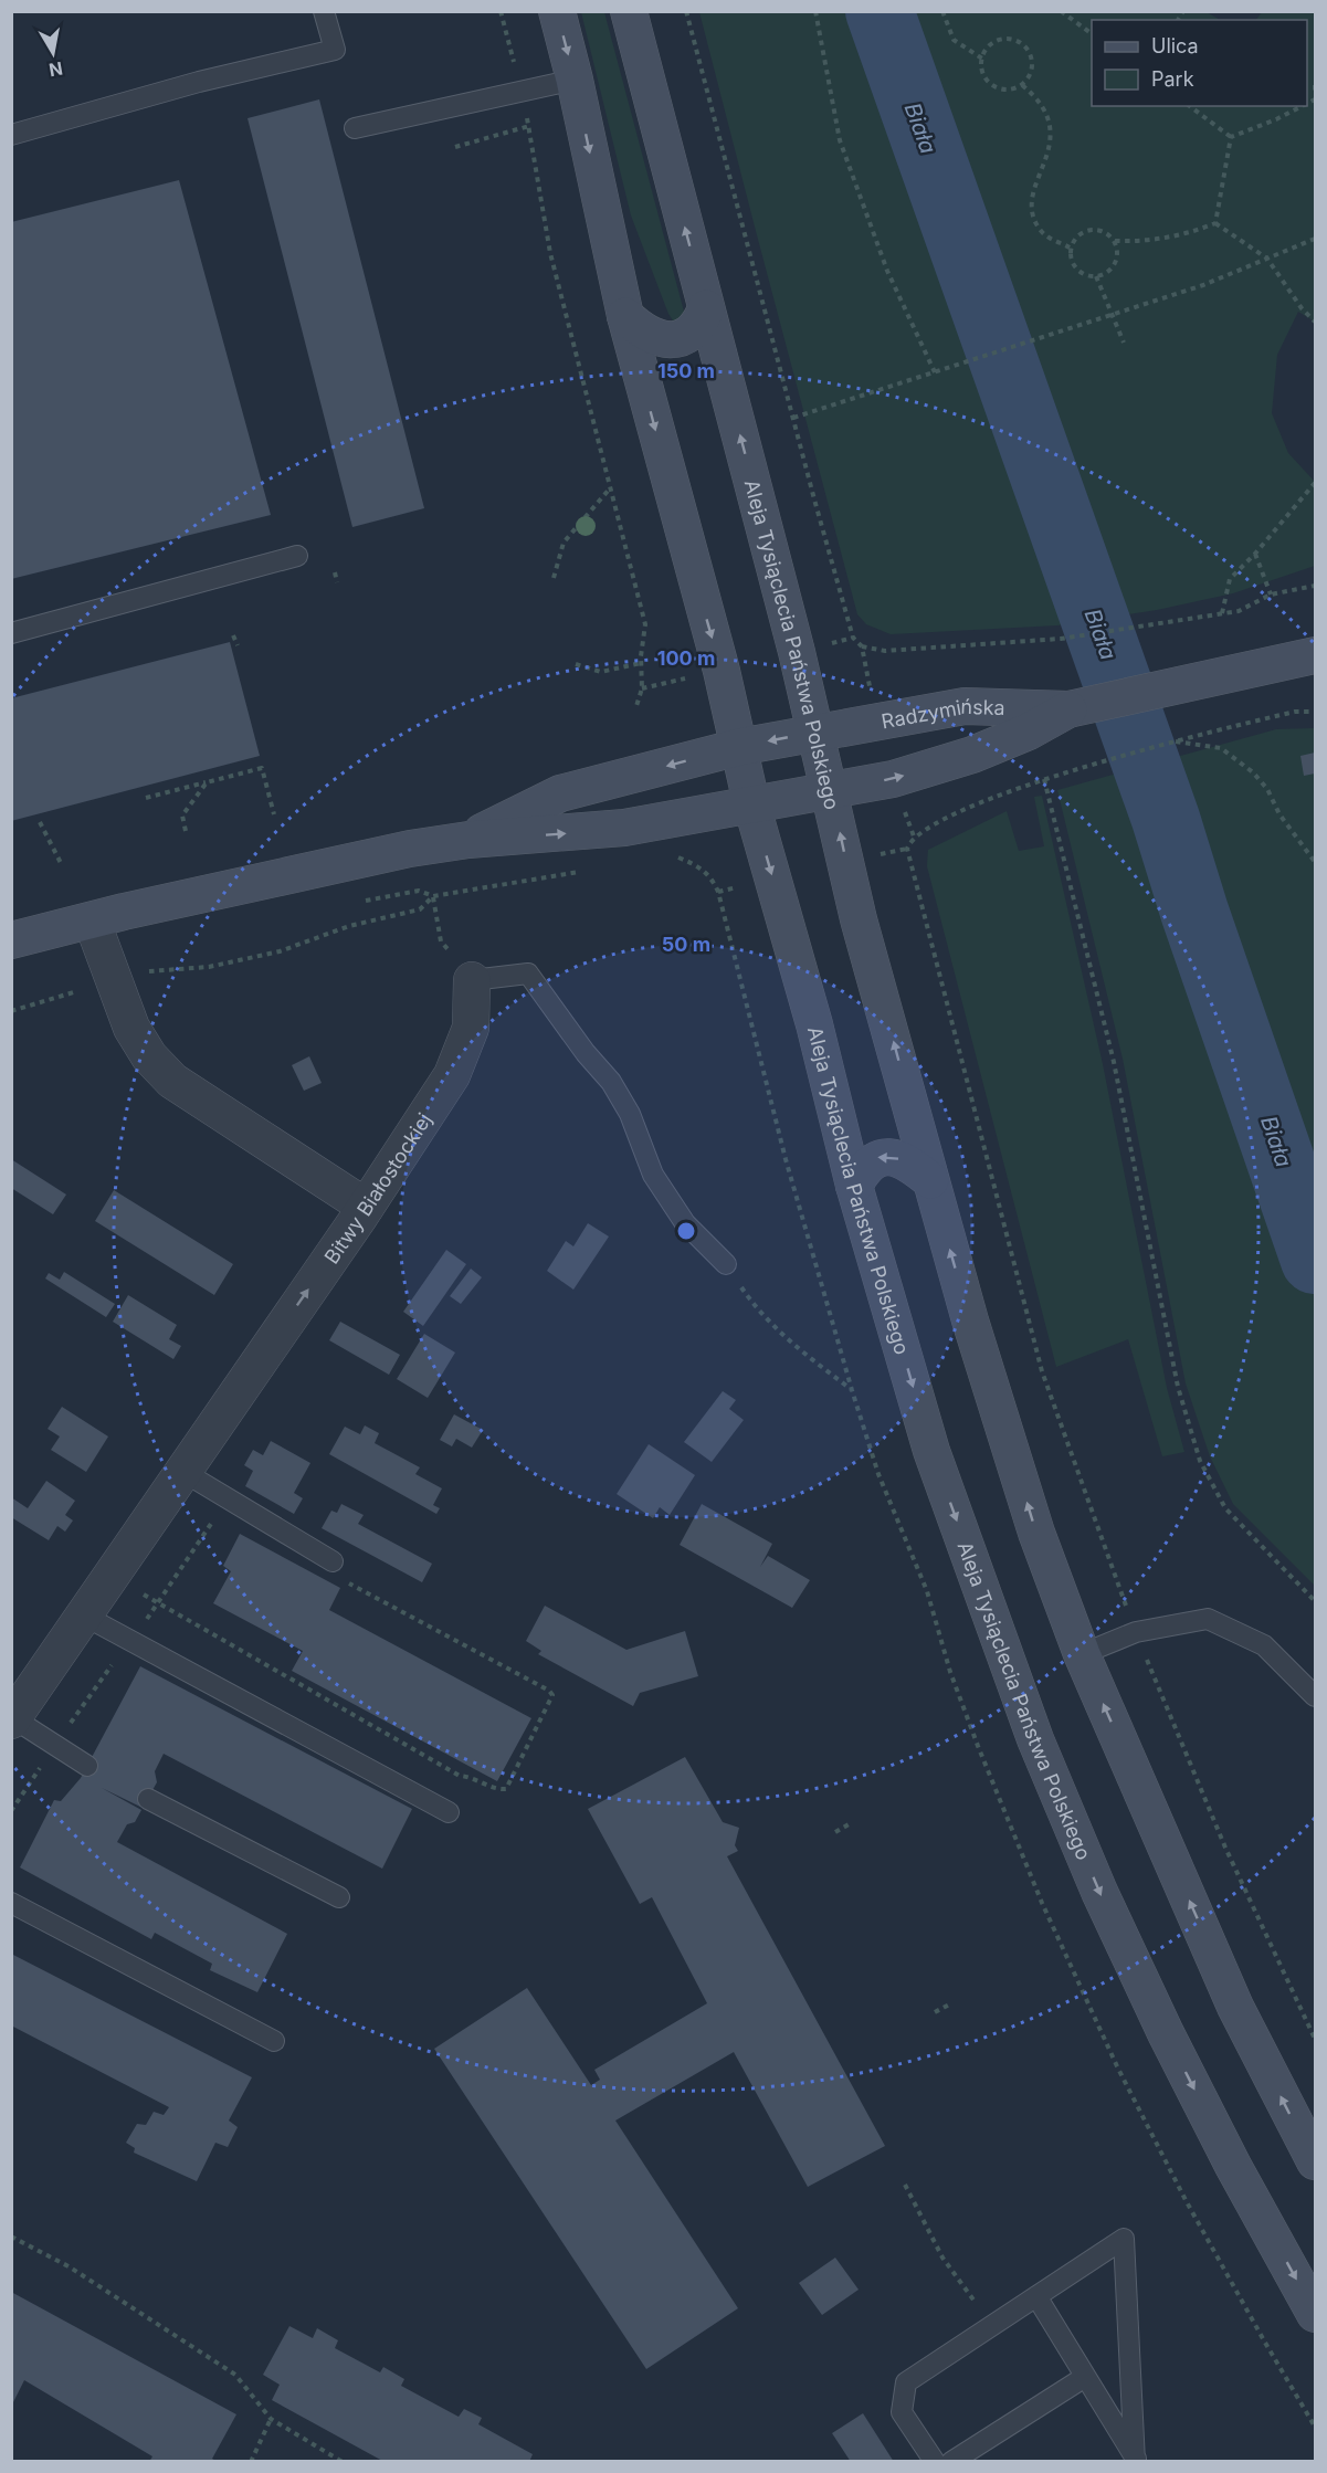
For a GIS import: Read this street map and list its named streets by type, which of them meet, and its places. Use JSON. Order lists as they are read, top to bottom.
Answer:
{
  "streets": {
    "main road": ["Aleja Tysiąclecia Państwa Polskiego", "Radzymińska"],
    "street": ["Bitwy Białostockiej"]
  },
  "crossings": [
    ["Aleja Tysiąclecia Państwa Polskiego", "Radzymińska"]
  ],
  "one_way": ["Bitwy Białostockiej"],
  "water": ["Biała"],
  "legend": ["Ulica", "Park"],
  "north": "bottom",
  "rings": ["150 m", "100 m", "50 m"]
}
